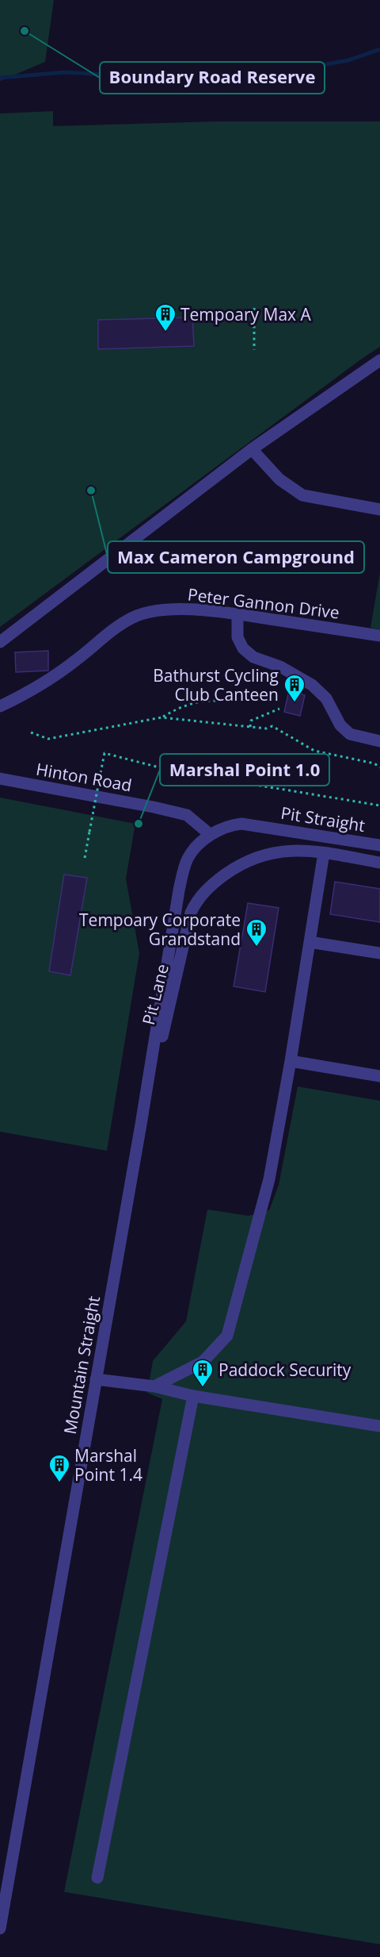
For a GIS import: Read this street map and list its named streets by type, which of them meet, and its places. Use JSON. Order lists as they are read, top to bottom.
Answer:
{
  "streets": {
    "street": [
      "Peter Gannon Drive",
      "Hinton Road",
      "Pit Straight",
      "Pit Lane",
      "Mountain Straight"
    ]
  },
  "crossings": [
    ["Hinton Road", "Pit Straight"],
    ["Hinton Road", "Mountain Straight"],
    ["Pit Straight", "Mountain Straight"],
    ["Pit Lane", "Mountain Straight"]
  ],
  "places": {
    "other": ["Boundary Road Reserve", "Max Cameron Campground", "Marshal Point 1.0"],
    "building": [
      "Tempoary Max A",
      "Bathurst Cycling Club Canteen",
      "Tempoary Corporate Grandstand",
      "Paddock Security",
      "Marshal Point 1.4"
    ]
  }
}
